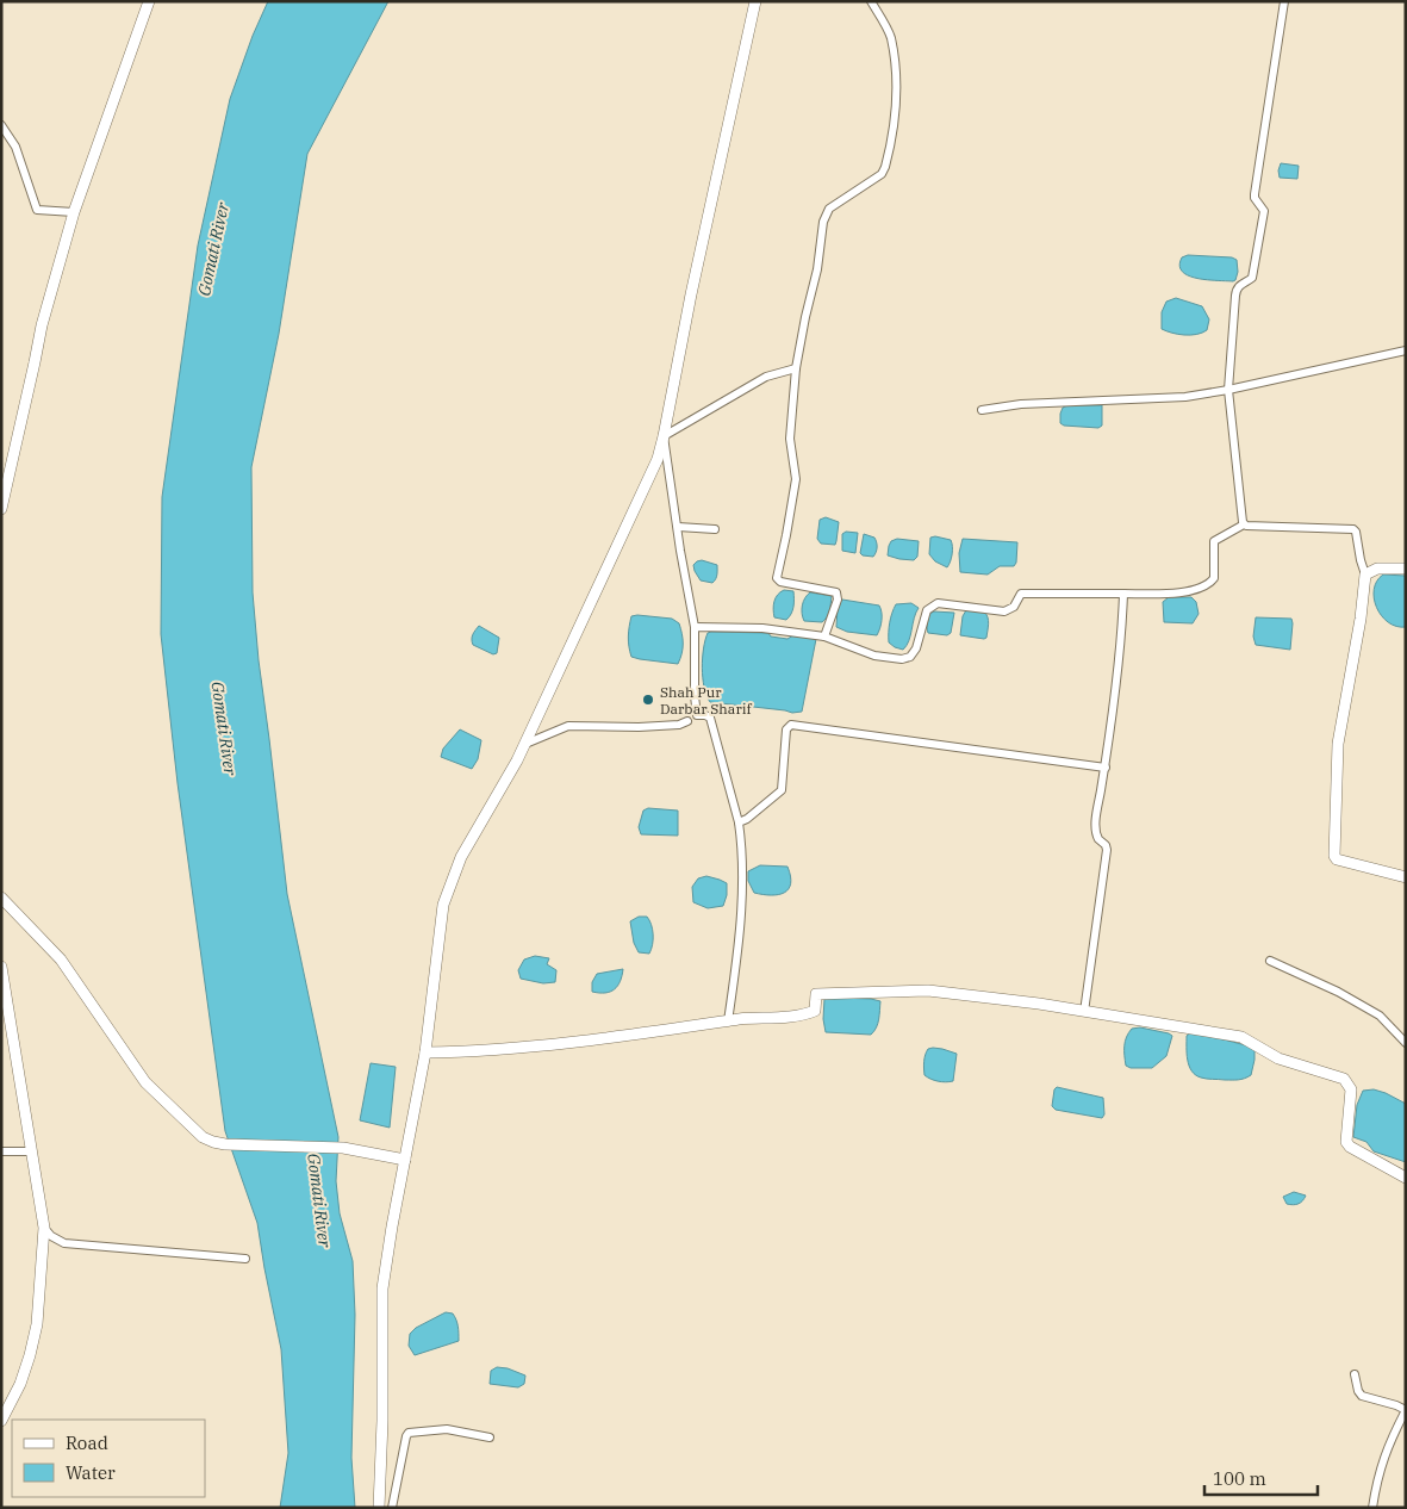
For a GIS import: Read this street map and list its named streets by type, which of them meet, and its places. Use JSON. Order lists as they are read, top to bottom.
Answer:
{
  "water": ["Gomati River"],
  "places": ["Shah Pur Darbar Sharif"],
  "legend": ["Road", "Water"],
  "scale_bar": "100 m"
}
